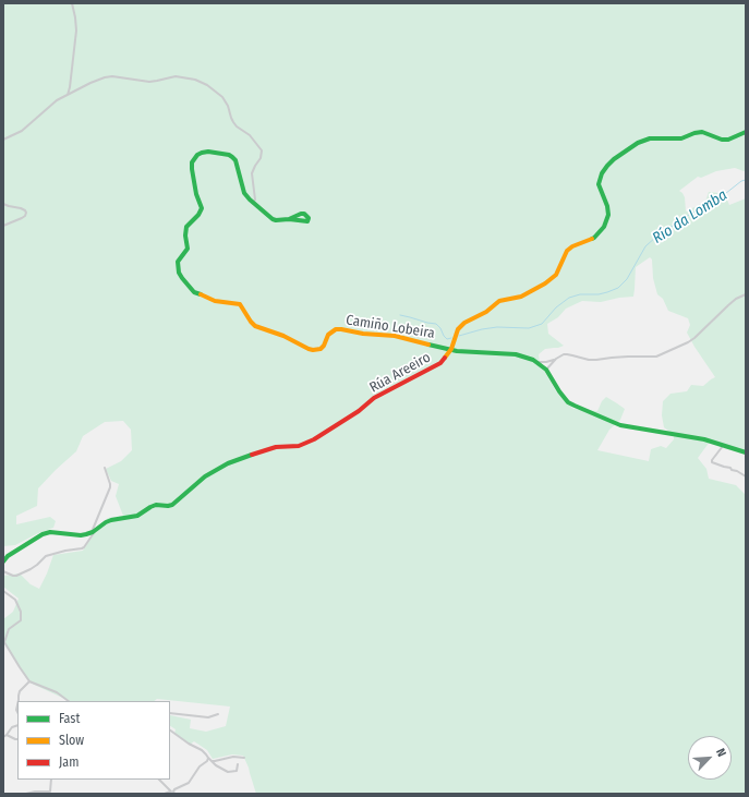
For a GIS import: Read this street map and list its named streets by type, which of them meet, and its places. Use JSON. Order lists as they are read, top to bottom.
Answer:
{
  "streets": {
    "street": ["Camiño Lobeira", "Rúa Areeiro"]
  },
  "crossings": [
    ["Camiño Lobeira", "Rúa Areeiro"]
  ],
  "water": ["Río da Lomba"],
  "legend": ["Fast", "Slow", "Jam"],
  "north": "top right"
}
